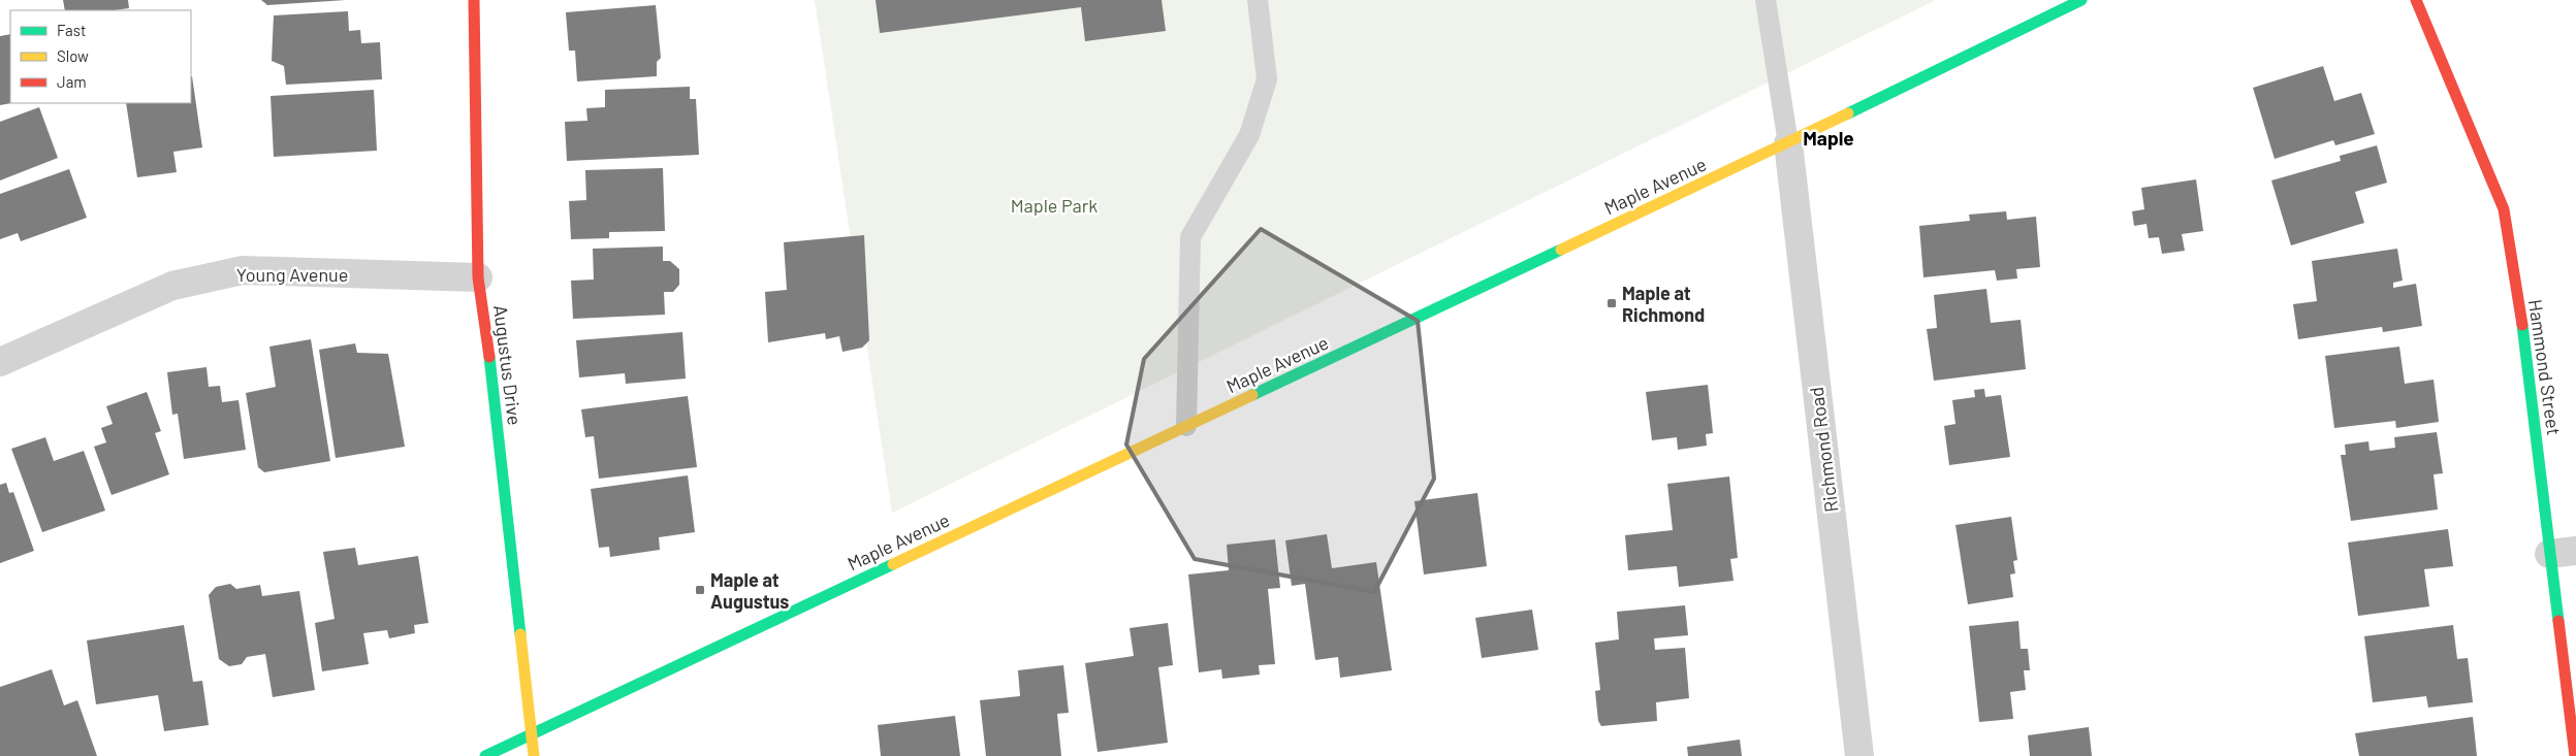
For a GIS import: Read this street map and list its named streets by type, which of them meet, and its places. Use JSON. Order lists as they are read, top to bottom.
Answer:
{
  "streets": {
    "main road": ["Maple Avenue", "Augustus Drive", "Hammond Street"],
    "street": ["Young Avenue", "Richmond Road"]
  },
  "crossings": [
    ["Maple Avenue", "Augustus Drive"],
    ["Maple Avenue", "Richmond Road"],
    ["Young Avenue", "Augustus Drive"]
  ],
  "districts": ["Maple"],
  "parks": ["Maple Park"],
  "places": {
    "transit": ["Maple at Richmond", "Maple at Augustus"]
  },
  "legend": ["Fast", "Slow", "Jam"]
}
